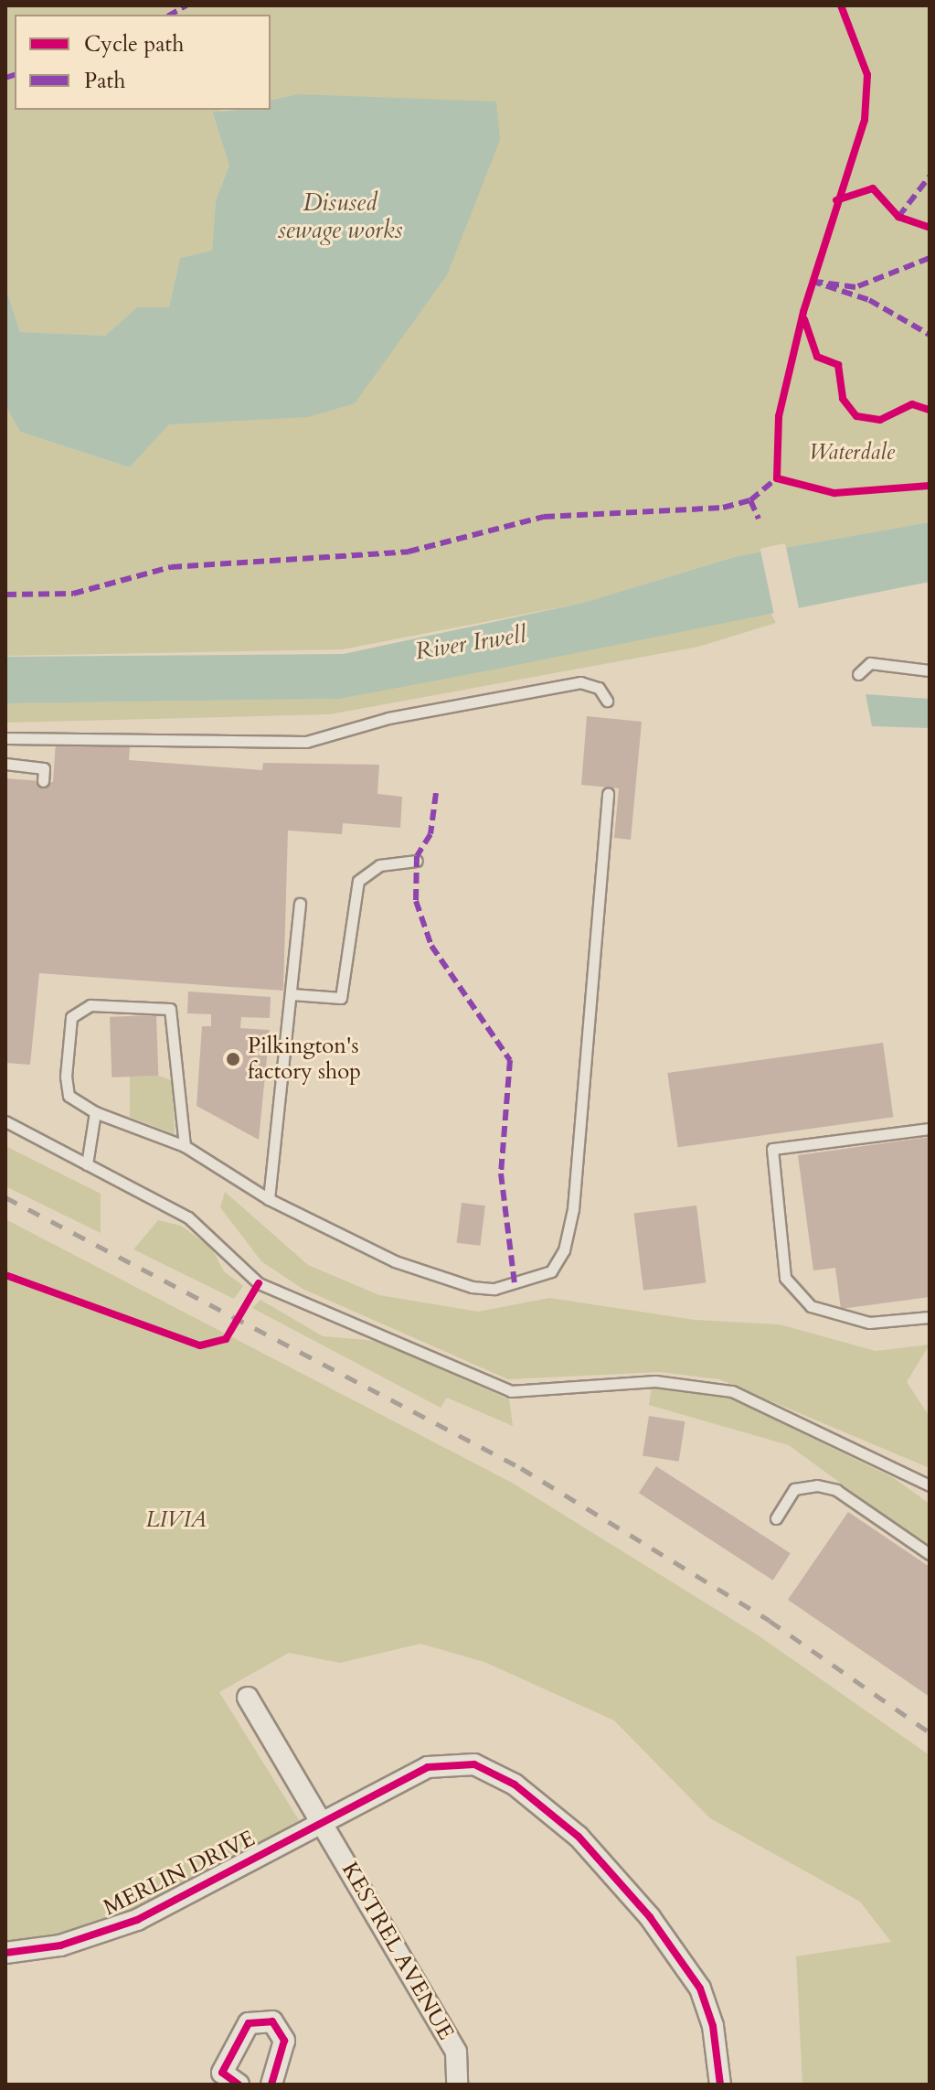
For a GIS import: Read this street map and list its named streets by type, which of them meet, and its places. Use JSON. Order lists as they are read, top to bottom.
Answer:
{
  "streets": {
    "street": ["MERLIN DRIVE", "KESTREL AVENUE"]
  },
  "crossings": [
    ["MERLIN DRIVE", "KESTREL AVENUE"]
  ],
  "water": ["Disused sewage works", "River Irwell"],
  "parks": ["Waterdale", "LIVIA"],
  "places": ["Pilkington's factory shop"],
  "legend": ["Cycle path", "Path"]
}
